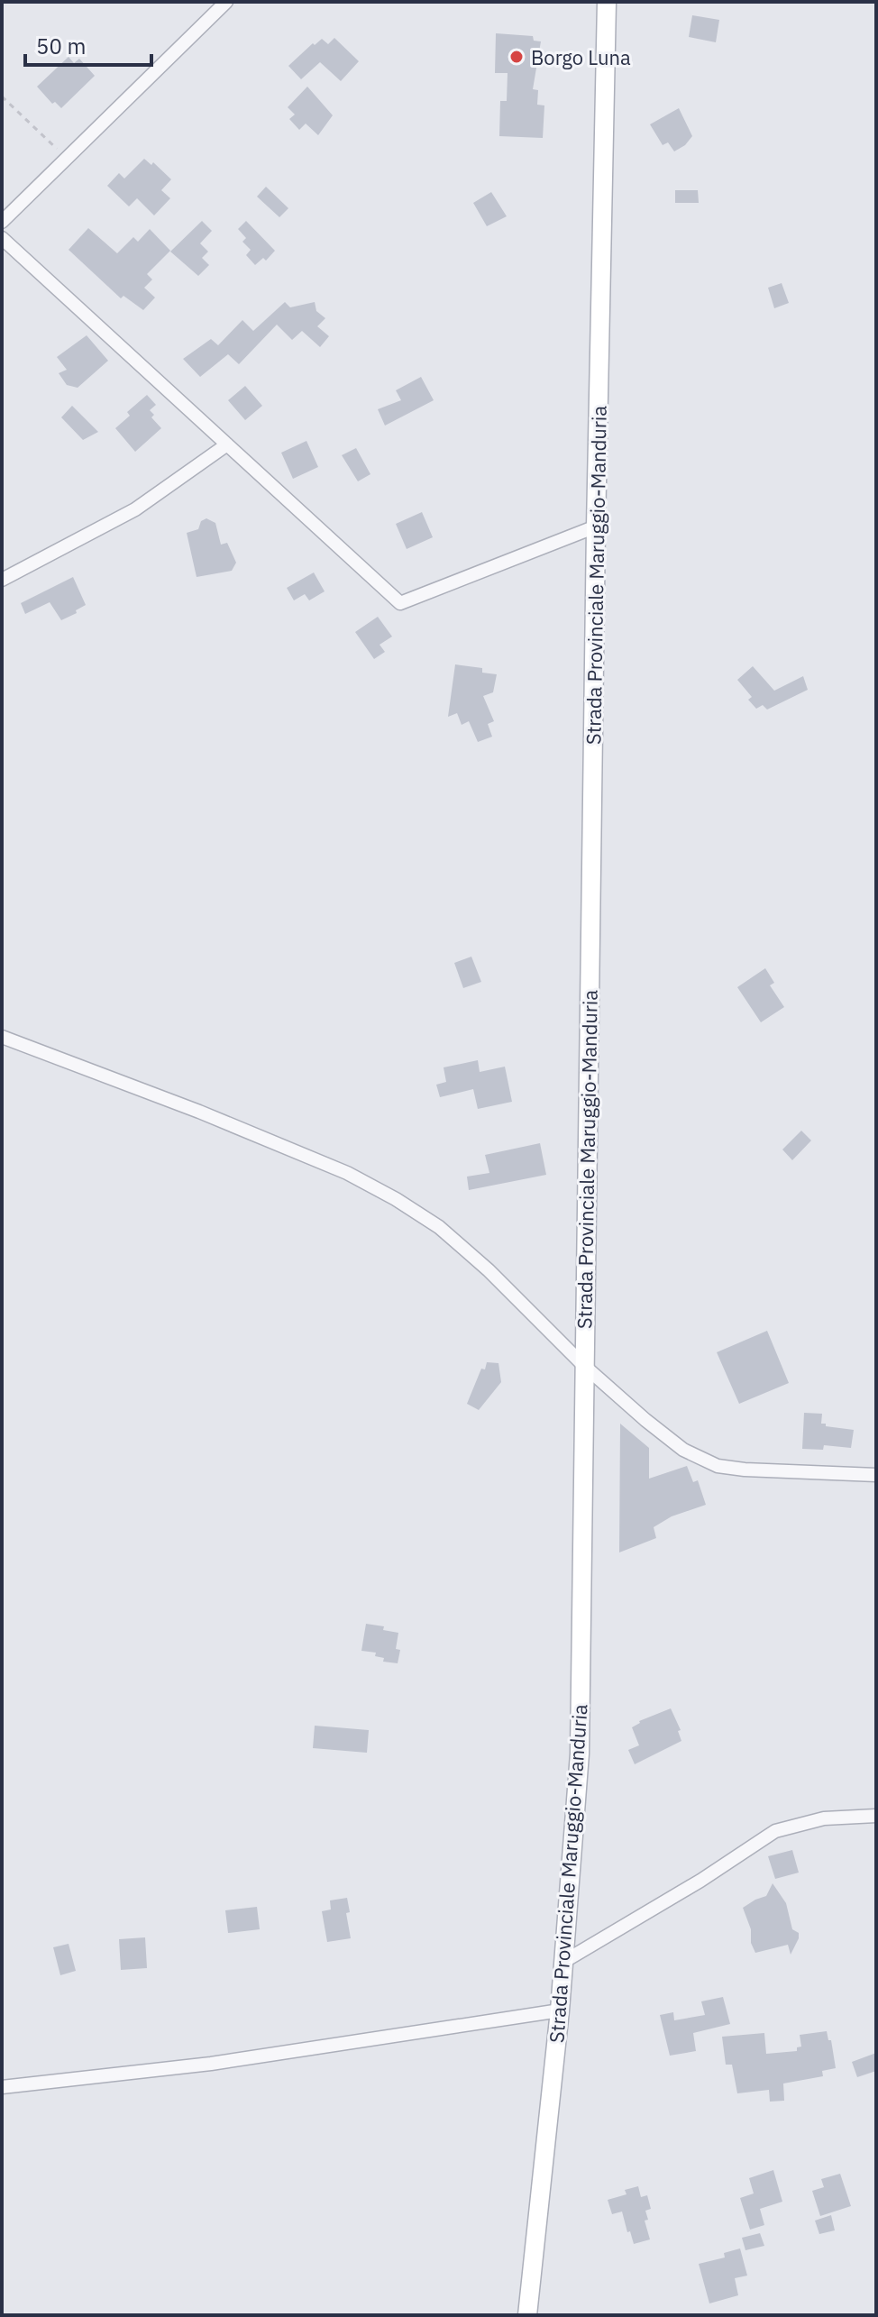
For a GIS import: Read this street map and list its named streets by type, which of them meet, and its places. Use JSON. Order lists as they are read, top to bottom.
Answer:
{
  "streets": {
    "main road": ["Strada Provinciale Maruggio-Manduria"]
  },
  "places": ["Borgo Luna"],
  "scale_bar": "50 m"
}
